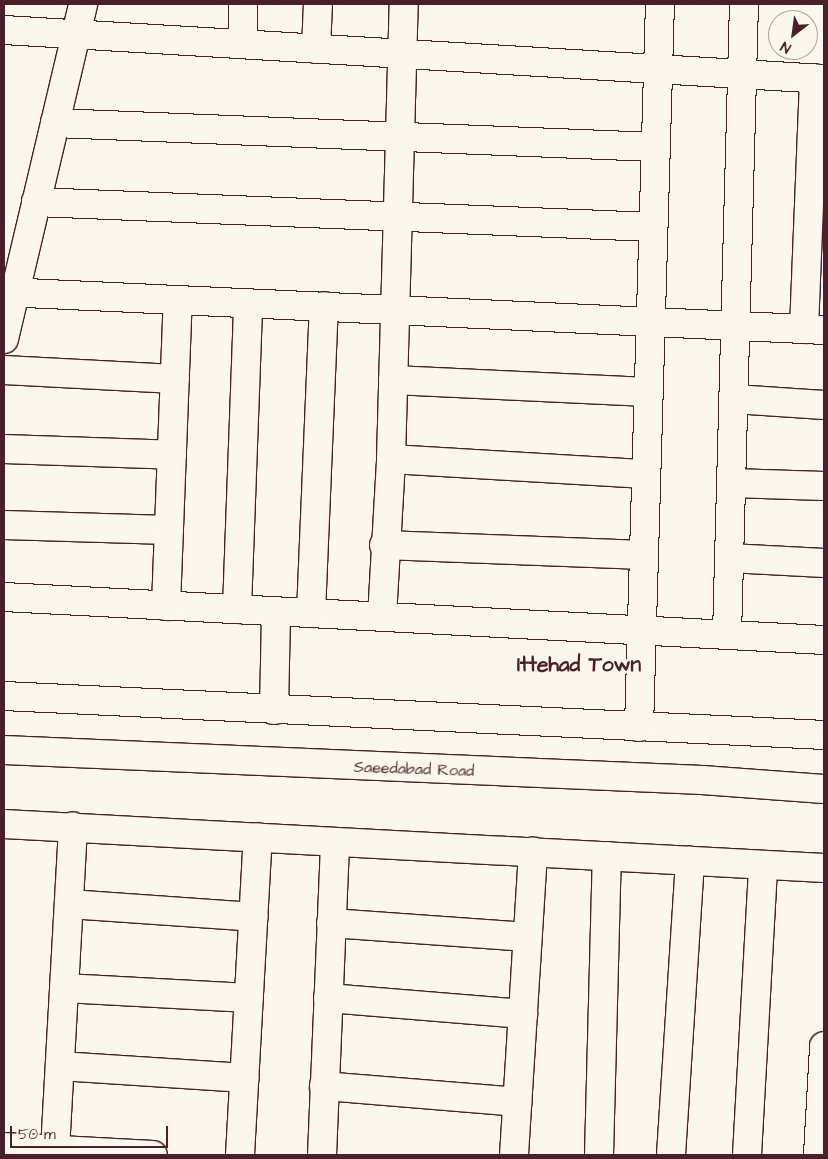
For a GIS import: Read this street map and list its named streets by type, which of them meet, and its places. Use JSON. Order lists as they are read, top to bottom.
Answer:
{
  "streets": {
    "street": ["Saeedabad Road"]
  },
  "districts": ["Ittehad Town"],
  "scale_bar": "50 m",
  "north": "bottom left"
}
